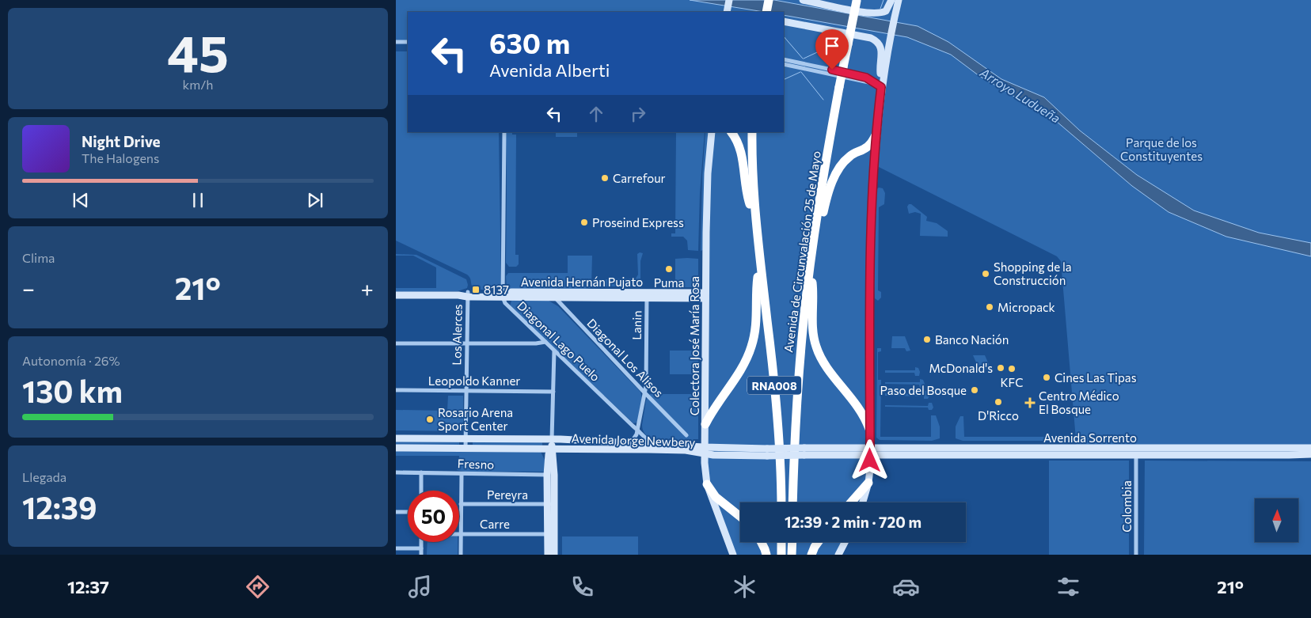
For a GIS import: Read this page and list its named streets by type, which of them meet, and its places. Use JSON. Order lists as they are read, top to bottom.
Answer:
{
  "streets": {
    "highway": ["Avenida de Circunvalación 25 de Mayo", "RNA008"],
    "main road": [
      "Avenida Hernán Pujato",
      "Colectora José María Rosa",
      "Avenida Sorrento",
      "Avenida Jorge Newbery"
    ],
    "street": [
      "Lanin",
      "Los Alerces",
      "Diagonal Lago Puelo",
      "Diagonal Los Alisos",
      "Leopoldo Kanner",
      "Fresno",
      "Pereyra",
      "Colombia",
      "Carre"
    ]
  },
  "crossings": [
    ["Avenida Hernán Pujato", "Lanin"],
    ["Avenida Hernán Pujato", "Los Alerces"],
    ["Avenida Hernán Pujato", "Diagonal Lago Puelo"],
    ["Avenida Hernán Pujato", "Colectora José María Rosa"],
    ["Avenida Hernán Pujato", "Diagonal Los Alisos"],
    ["Lanin", "Diagonal Lago Puelo"],
    ["Lanin", "Diagonal Los Alisos"],
    ["Los Alerces", "Leopoldo Kanner"],
    ["Los Alerces", "Avenida Jorge Newbery"],
    ["Diagonal Lago Puelo", "Avenida Jorge Newbery"],
    ["Colectora José María Rosa", "Avenida Jorge Newbery"],
    ["Avenida Sorrento", "Avenida Jorge Newbery"]
  ],
  "water": ["Arroyo Ludueña"],
  "parks": ["Parque de los Constituyentes"],
  "places": {
    "other": [
      "Carrefour",
      "Proseind Express",
      "Puma",
      "Shopping de la Construcción",
      "Micropack",
      "Banco Nación",
      "McDonald's",
      "KFC",
      "Cines Las Tipas",
      "Paso del Bosque",
      "D'Ricco",
      "Rosario Arena Sport Center"
    ],
    "transit": ["8137"],
    "health": ["Centro Médico El Bosque"]
  },
  "north": "top",
  "page": {
    "tile": [
      ["45", "km/h"],
      "Clima",
      ["Autonomía · 26%", "130 km"],
      ["Llegada", "12:39"]
    ],
    "turn": ["630 m", "Avenida Alberti"],
    "song": ["Night Drive", "The Halogens"],
    "heat": ["−", "21°", "+"],
    "limit": "50",
    "trip": "12:39 · 2 min · 720 m",
    "tabs": ["12:37", "21°"]
  }
}
